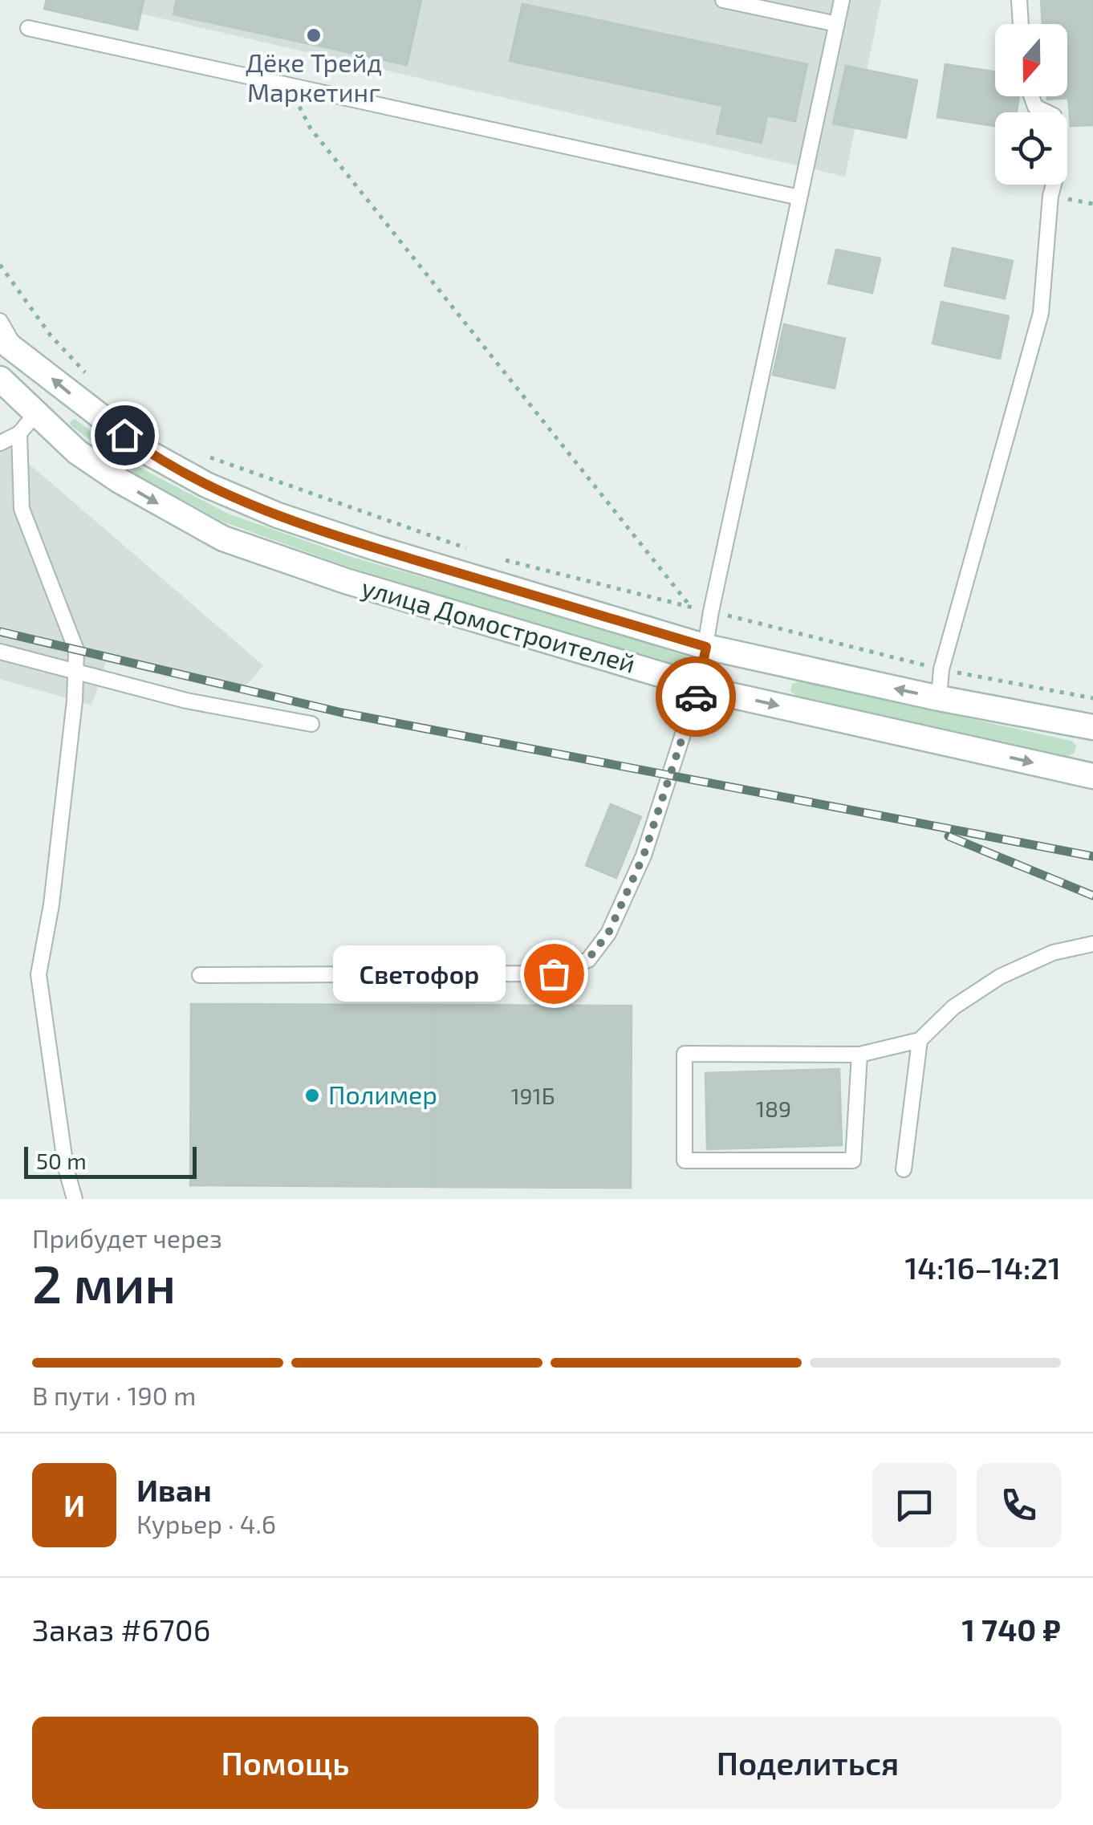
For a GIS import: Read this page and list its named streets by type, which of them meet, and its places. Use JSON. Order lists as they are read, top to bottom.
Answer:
{
  "streets": {
    "main road": ["улица Домостроителей"]
  },
  "places": ["Дёке Трейд Маркетинг", "Светофор", "Полимер"],
  "house_numbers": ["191Б", "189"],
  "scale_bar": "50 m",
  "north": "bottom",
  "page": {
    "bubble": "Светофор",
    "scale": "50 m",
    "heading": ["2 мин", "Прибудет через", "14:16–14:21"],
    "panel": [
      "Иван",
      "Курьер · 4.6",
      "Заказ #6706",
      "1 740 ₽"
    ],
    "bar": "В пути · 190 m",
    "round": "И",
    "buttons": ["Помощь", "Поделиться"]
  }
}
